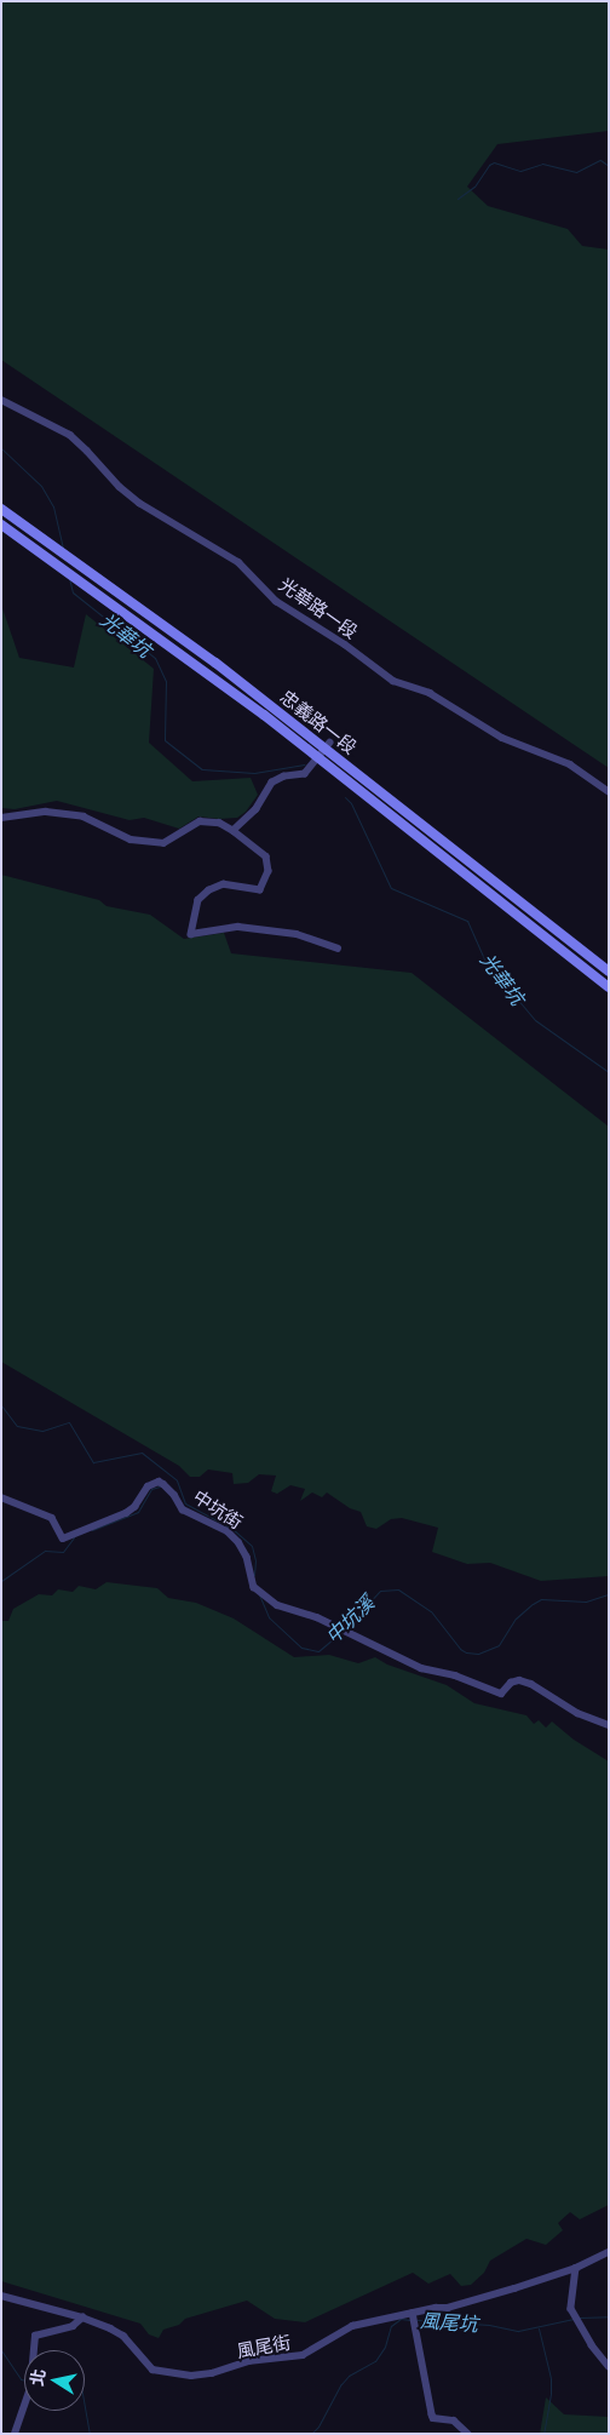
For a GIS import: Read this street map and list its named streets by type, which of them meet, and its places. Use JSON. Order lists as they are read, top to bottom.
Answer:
{
  "streets": {
    "main road": ["忠義路一段"],
    "street": ["光華路一段", "中坑街", "風尾街"]
  },
  "water": ["光華坑", "中坑溪", "風尾坑"],
  "north": "left"
}
